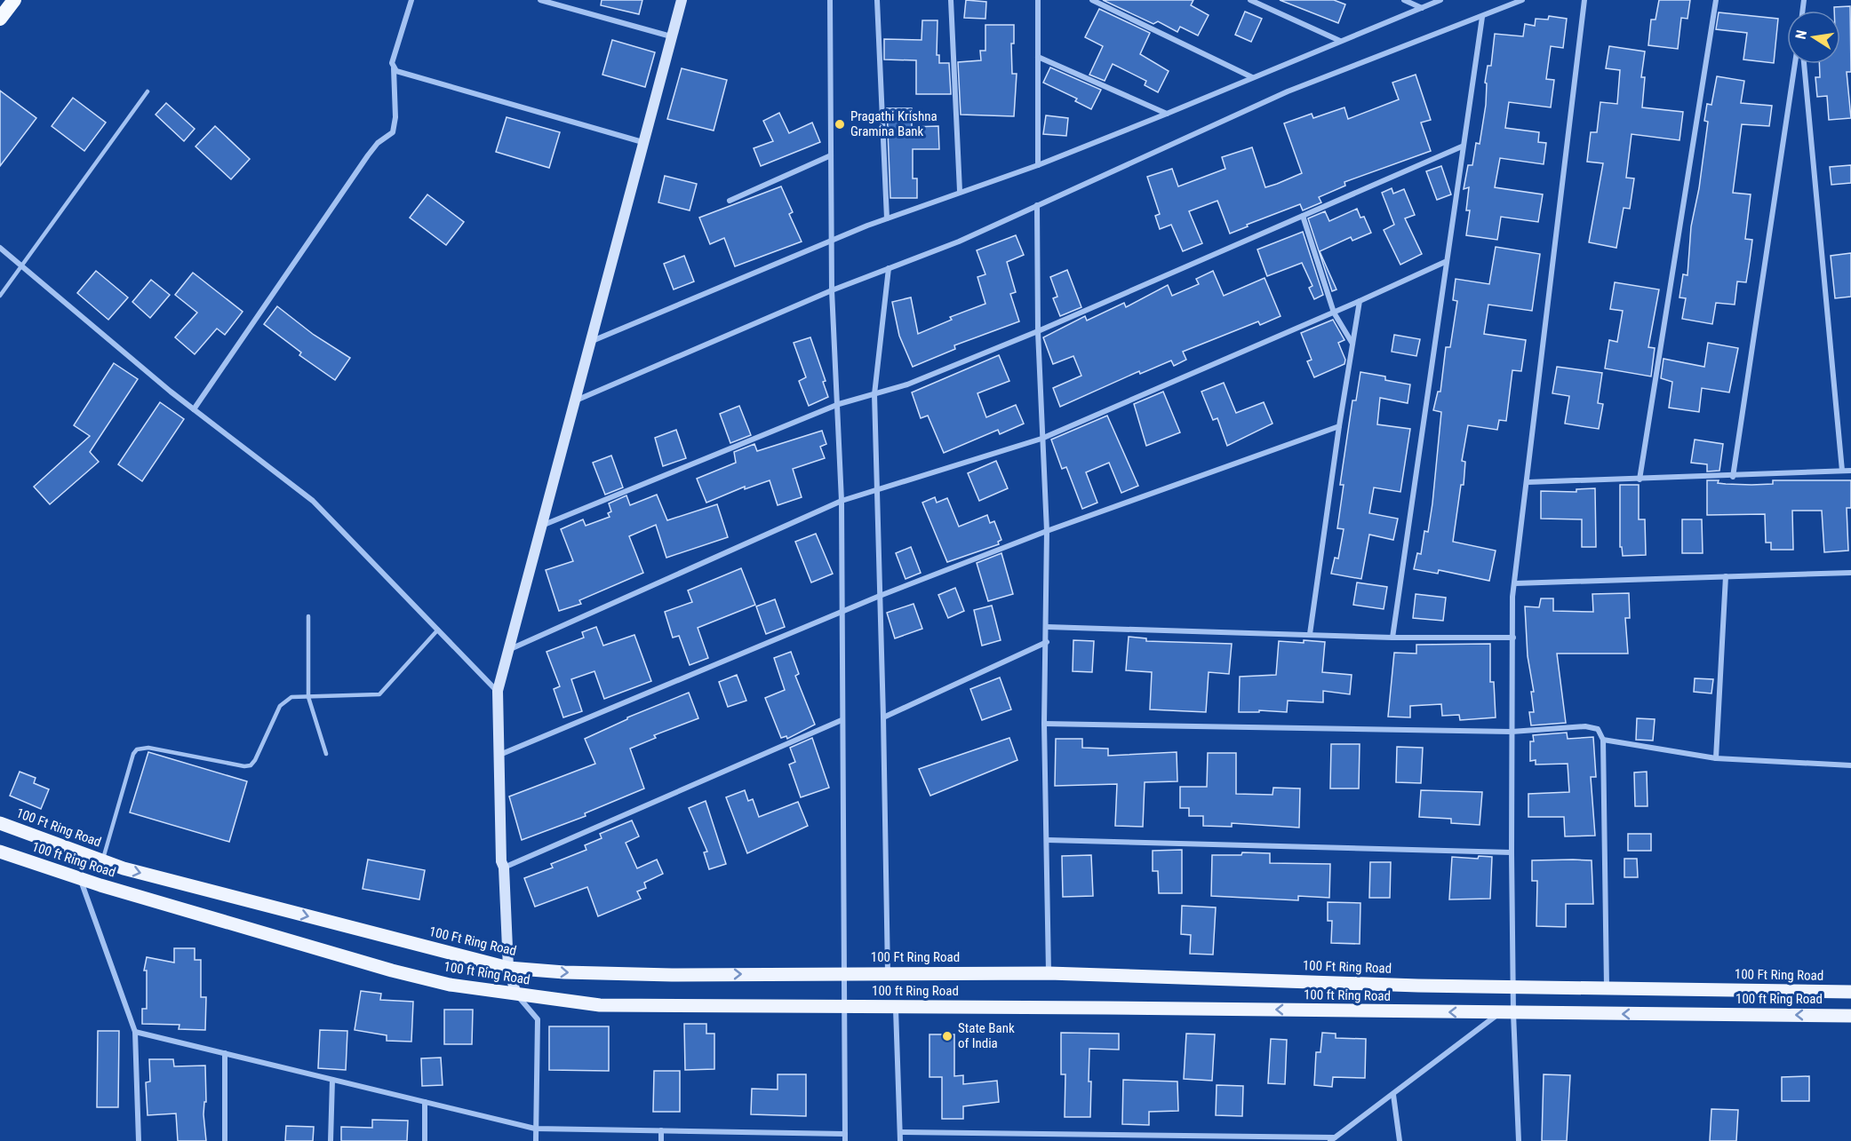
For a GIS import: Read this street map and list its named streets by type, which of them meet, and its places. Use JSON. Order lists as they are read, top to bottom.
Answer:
{
  "streets": {
    "main road": ["100 Ft Ring Road", "100 ft Ring Road"]
  },
  "one_way": ["100 Ft Ring Road", "100 ft Ring Road"],
  "places": ["Pragathi Krishna Gramina Bank", "State Bank of India"],
  "north": "left"
}
